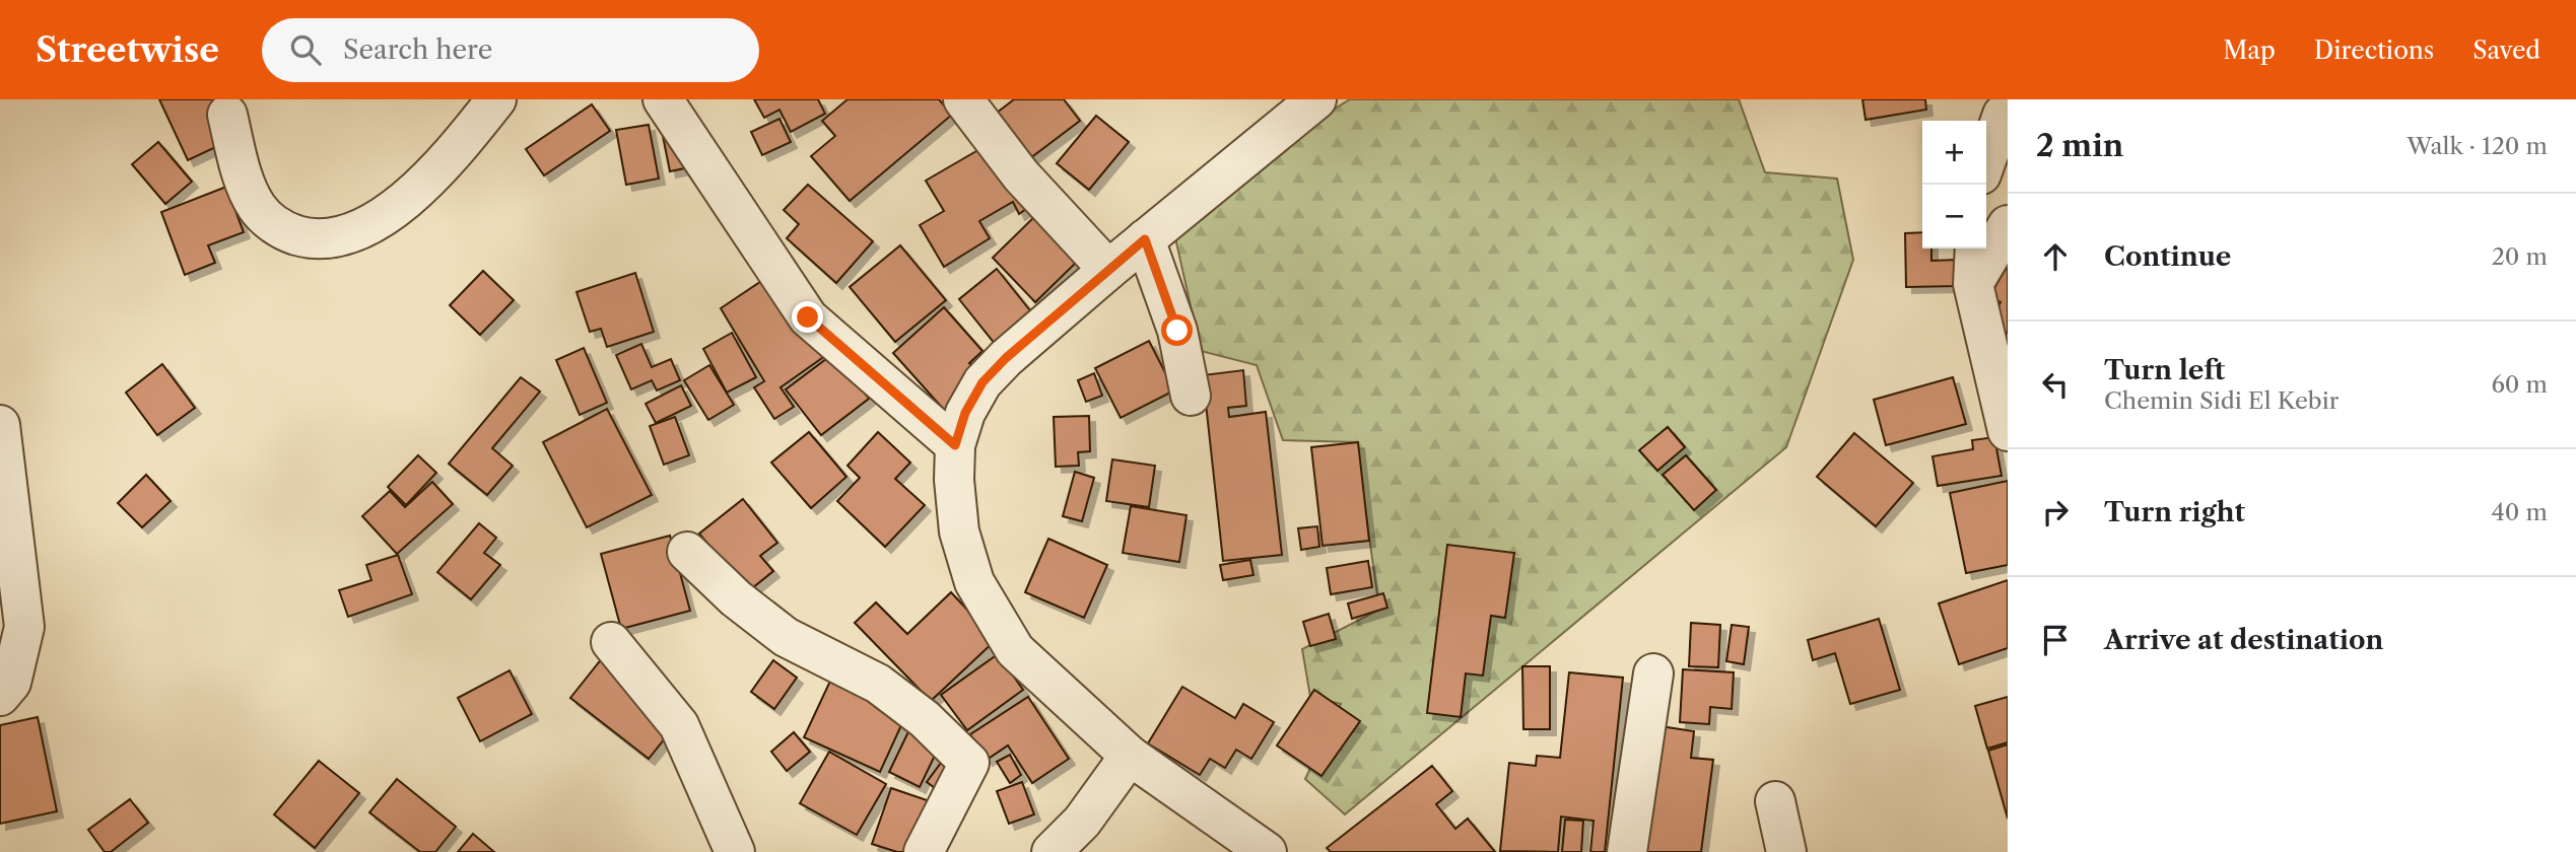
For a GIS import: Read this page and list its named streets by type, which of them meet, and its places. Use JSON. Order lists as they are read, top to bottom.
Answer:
{
  "page": {
    "header": "Streetwise",
    "search": "Search here",
    "nav": ["Map", "Directions", "Saved"],
    "heading": ["2 min", "Walk · 120 m"],
    "map_buttons": ["+", "−"],
    "list": [
      ["Continue", "20 m"],
      ["Turn left", "Chemin Sidi El Kebir", "60 m"],
      ["Turn right", "40 m"],
      "Arrive at destination"
    ]
  }
}
